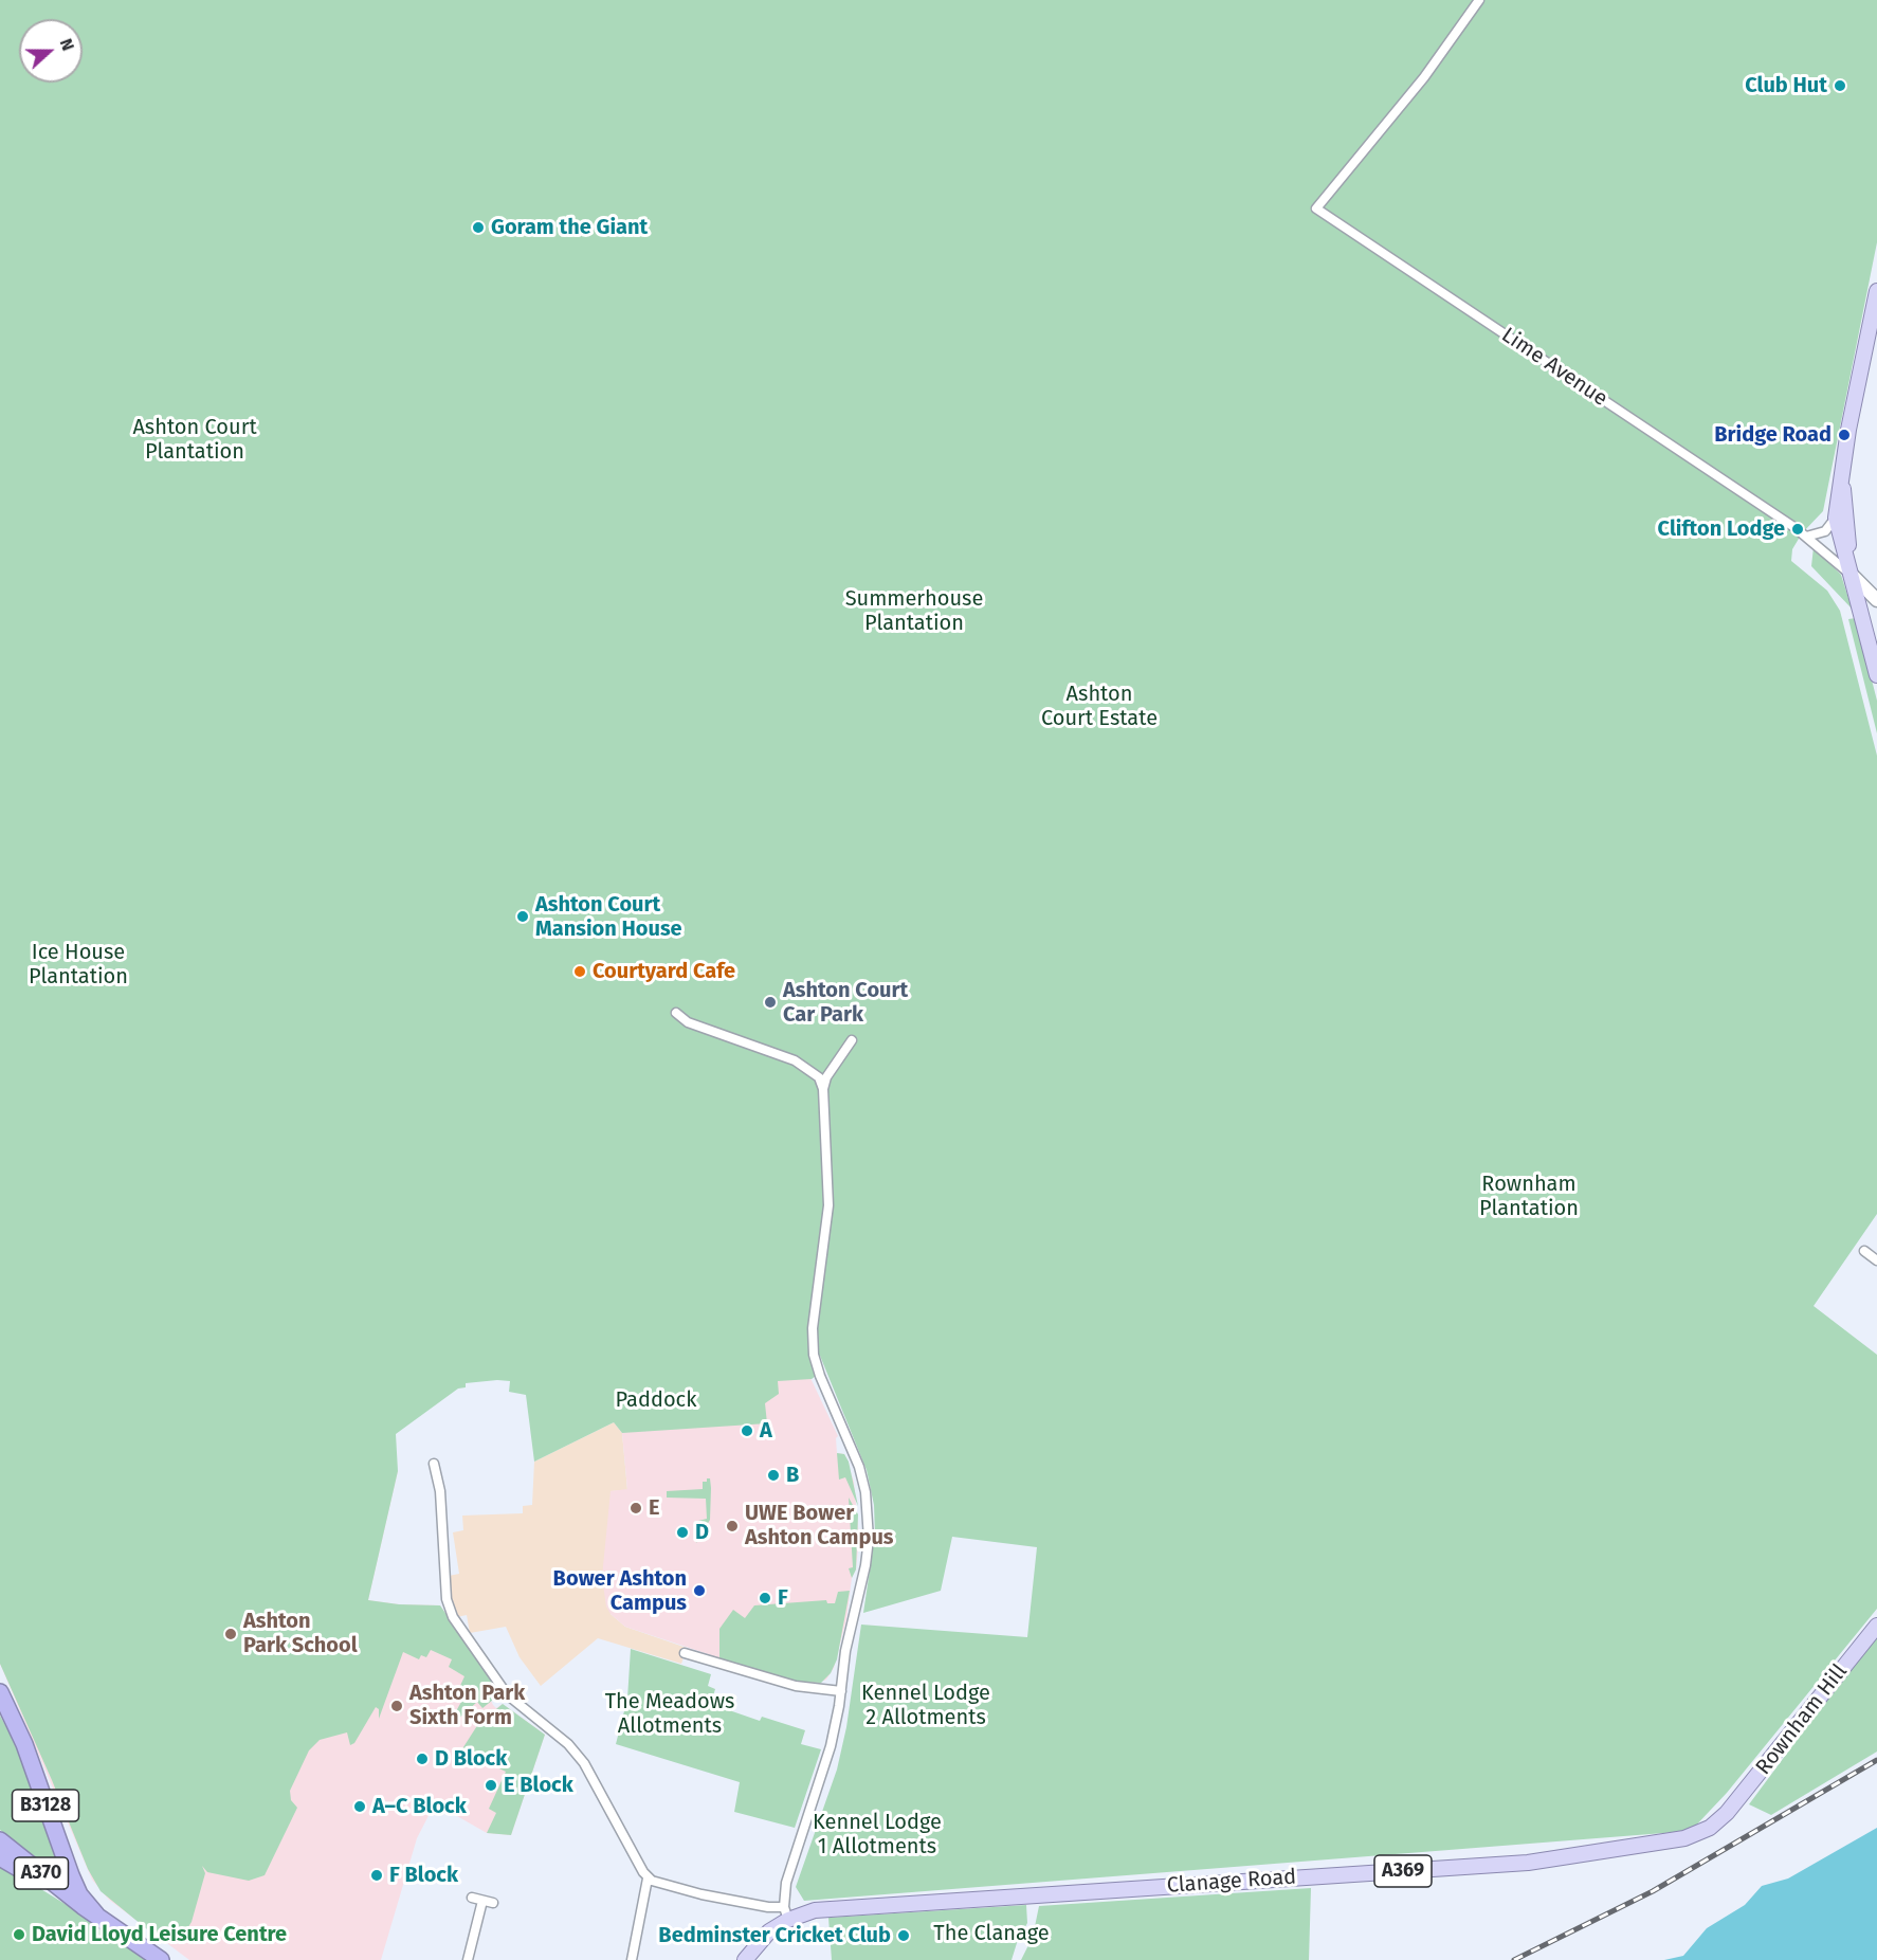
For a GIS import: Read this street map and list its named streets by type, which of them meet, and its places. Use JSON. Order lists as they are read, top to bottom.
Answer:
{
  "streets": {
    "highway": ["B3128", "A370"],
    "main road": ["Rownham Hill", "A369", "Clanage Road"],
    "street": ["Lime Avenue"]
  },
  "crossings": [
    ["Rownham Hill", "Clanage Road"],
    ["B3128", "A370"]
  ],
  "parks": [
    "Ashton Court Plantation",
    "Summerhouse Plantation",
    "Ashton Court Estate",
    "Ice House Plantation",
    "Rownham Plantation",
    "Paddock",
    "Kennel Lodge 2 Allotments",
    "The Meadows Allotments",
    "Kennel Lodge 1 Allotments",
    "The Clanage"
  ],
  "places": [
    "Club Hut",
    "Goram the Giant",
    "Bridge Road",
    "Clifton Lodge",
    "Ashton Court Mansion House",
    "Courtyard Cafe",
    "Ashton Court Car Park",
    "A",
    "B",
    "E",
    "UWE Bower Ashton Campus",
    "D",
    "Bower Ashton Campus",
    "F",
    "Ashton Park School",
    "Ashton Park Sixth Form",
    "D Block",
    "E Block",
    "A–C Block",
    "F Block",
    "David Lloyd Leisure Centre",
    "Bedminster Cricket Club"
  ],
  "north": "right"
}
